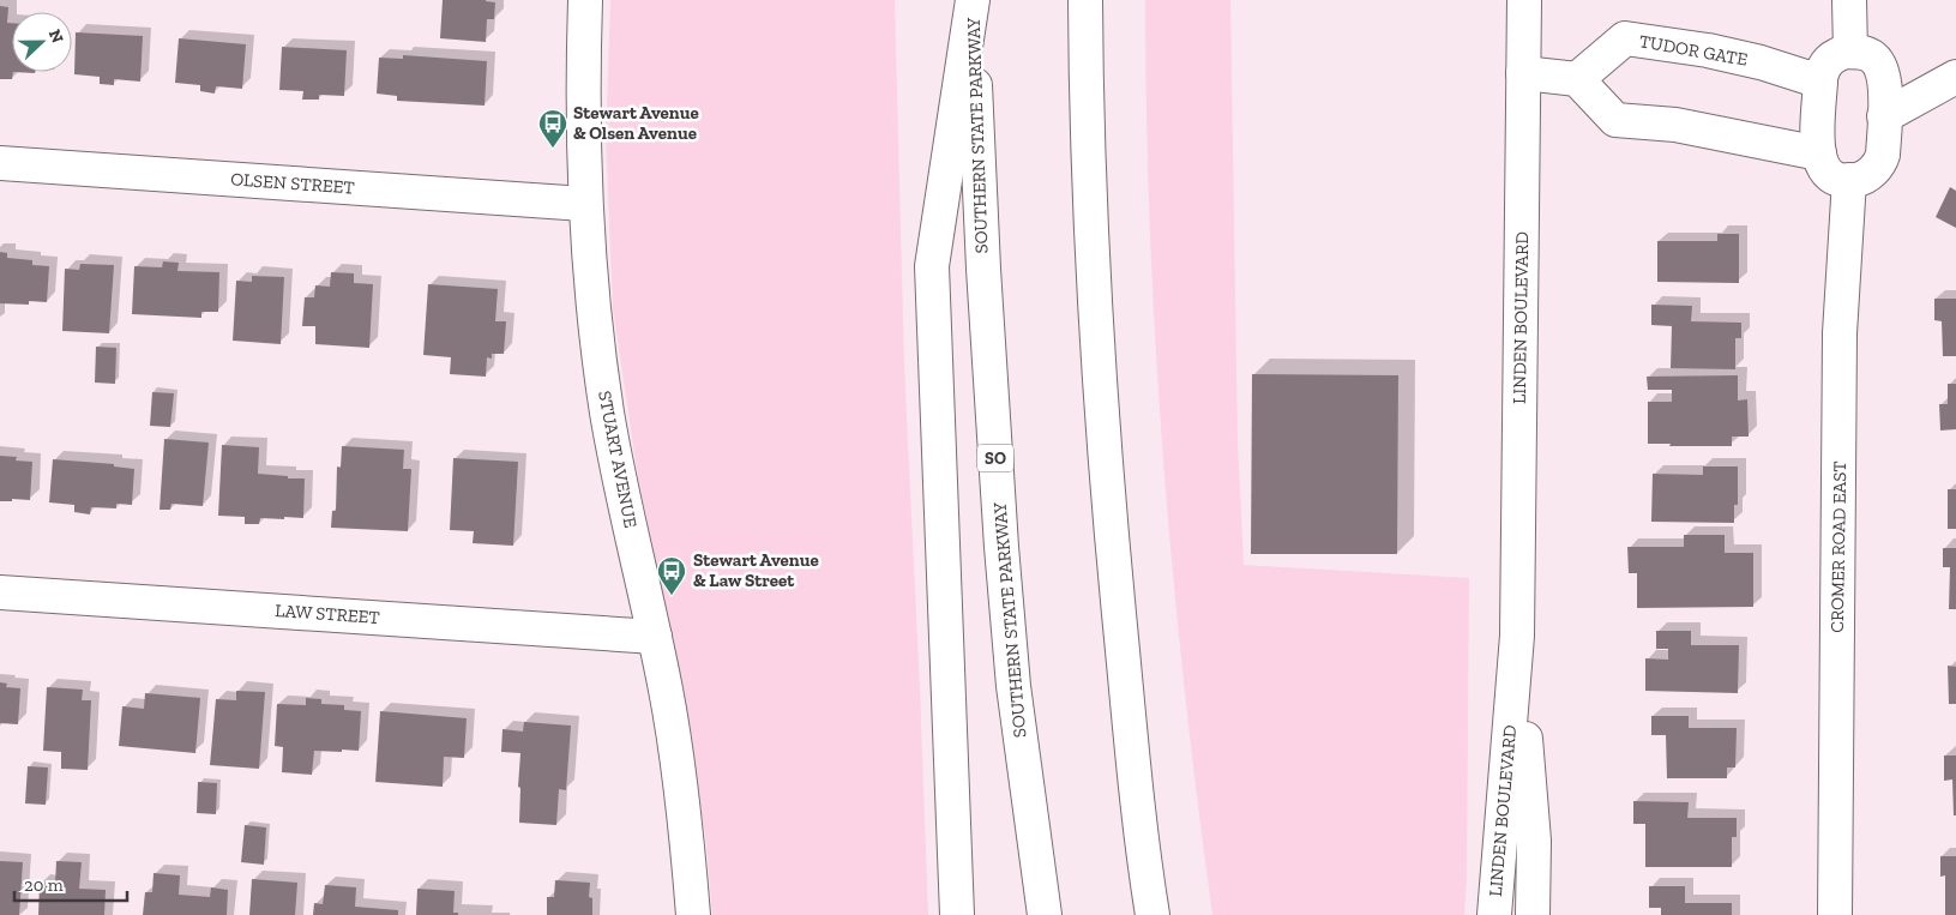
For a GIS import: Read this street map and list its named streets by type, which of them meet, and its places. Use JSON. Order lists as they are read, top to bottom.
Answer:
{
  "streets": {
    "main road": [
      "TUDOR GATE",
      "SOUTHERN STATE PARKWAY",
      "OLSEN STREET",
      "LINDEN BOULEVARD",
      "SO",
      "STUART AVENUE",
      "CROMER ROAD EAST",
      "LAW STREET"
    ]
  },
  "crossings": [
    ["OLSEN STREET", "STUART AVENUE"],
    ["STUART AVENUE", "LAW STREET"]
  ],
  "places": {
    "bus stop": ["Stewart Avenue & Olsen Avenue", "Stewart Avenue & Law Street"]
  },
  "scale_bar": "20 m",
  "north": "right"
}
